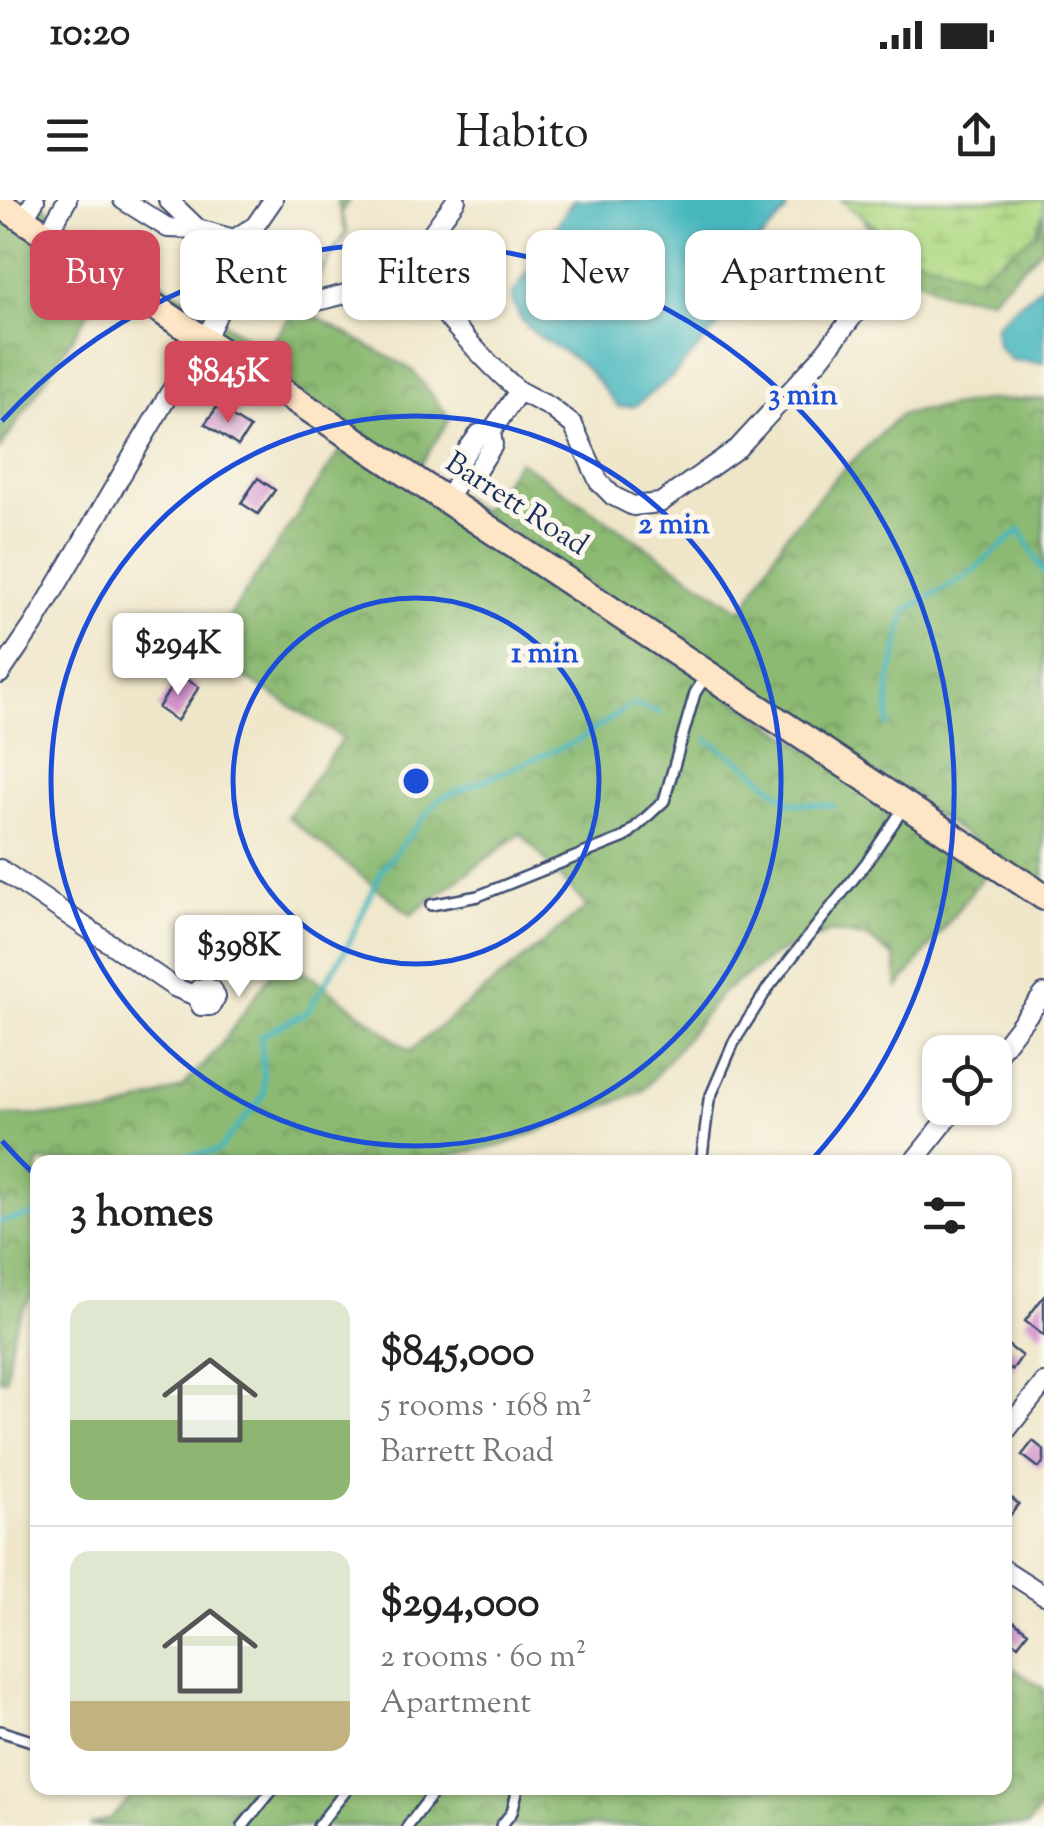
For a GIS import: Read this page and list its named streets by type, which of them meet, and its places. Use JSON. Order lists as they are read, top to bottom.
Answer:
{
  "streets": {
    "street": ["Barrett Road"]
  },
  "page": {
    "status": "10:20",
    "header": "Habito",
    "chip": [
      "Buy",
      "Rent",
      "Filters",
      "New",
      "Apartment"
    ],
    "price": ["$845K", "$294K", "$398K"],
    "heading": "3 homes",
    "list": [
      {
        "name": "$845,000",
        "note": "5 rooms · 168 m² · Barrett Road"
      },
      {
        "name": "$294,000",
        "note": "2 rooms · 60 m² · Apartment"
      }
    ]
  },
  "rings": ["3 min", "2 min", "1 min"]
}
